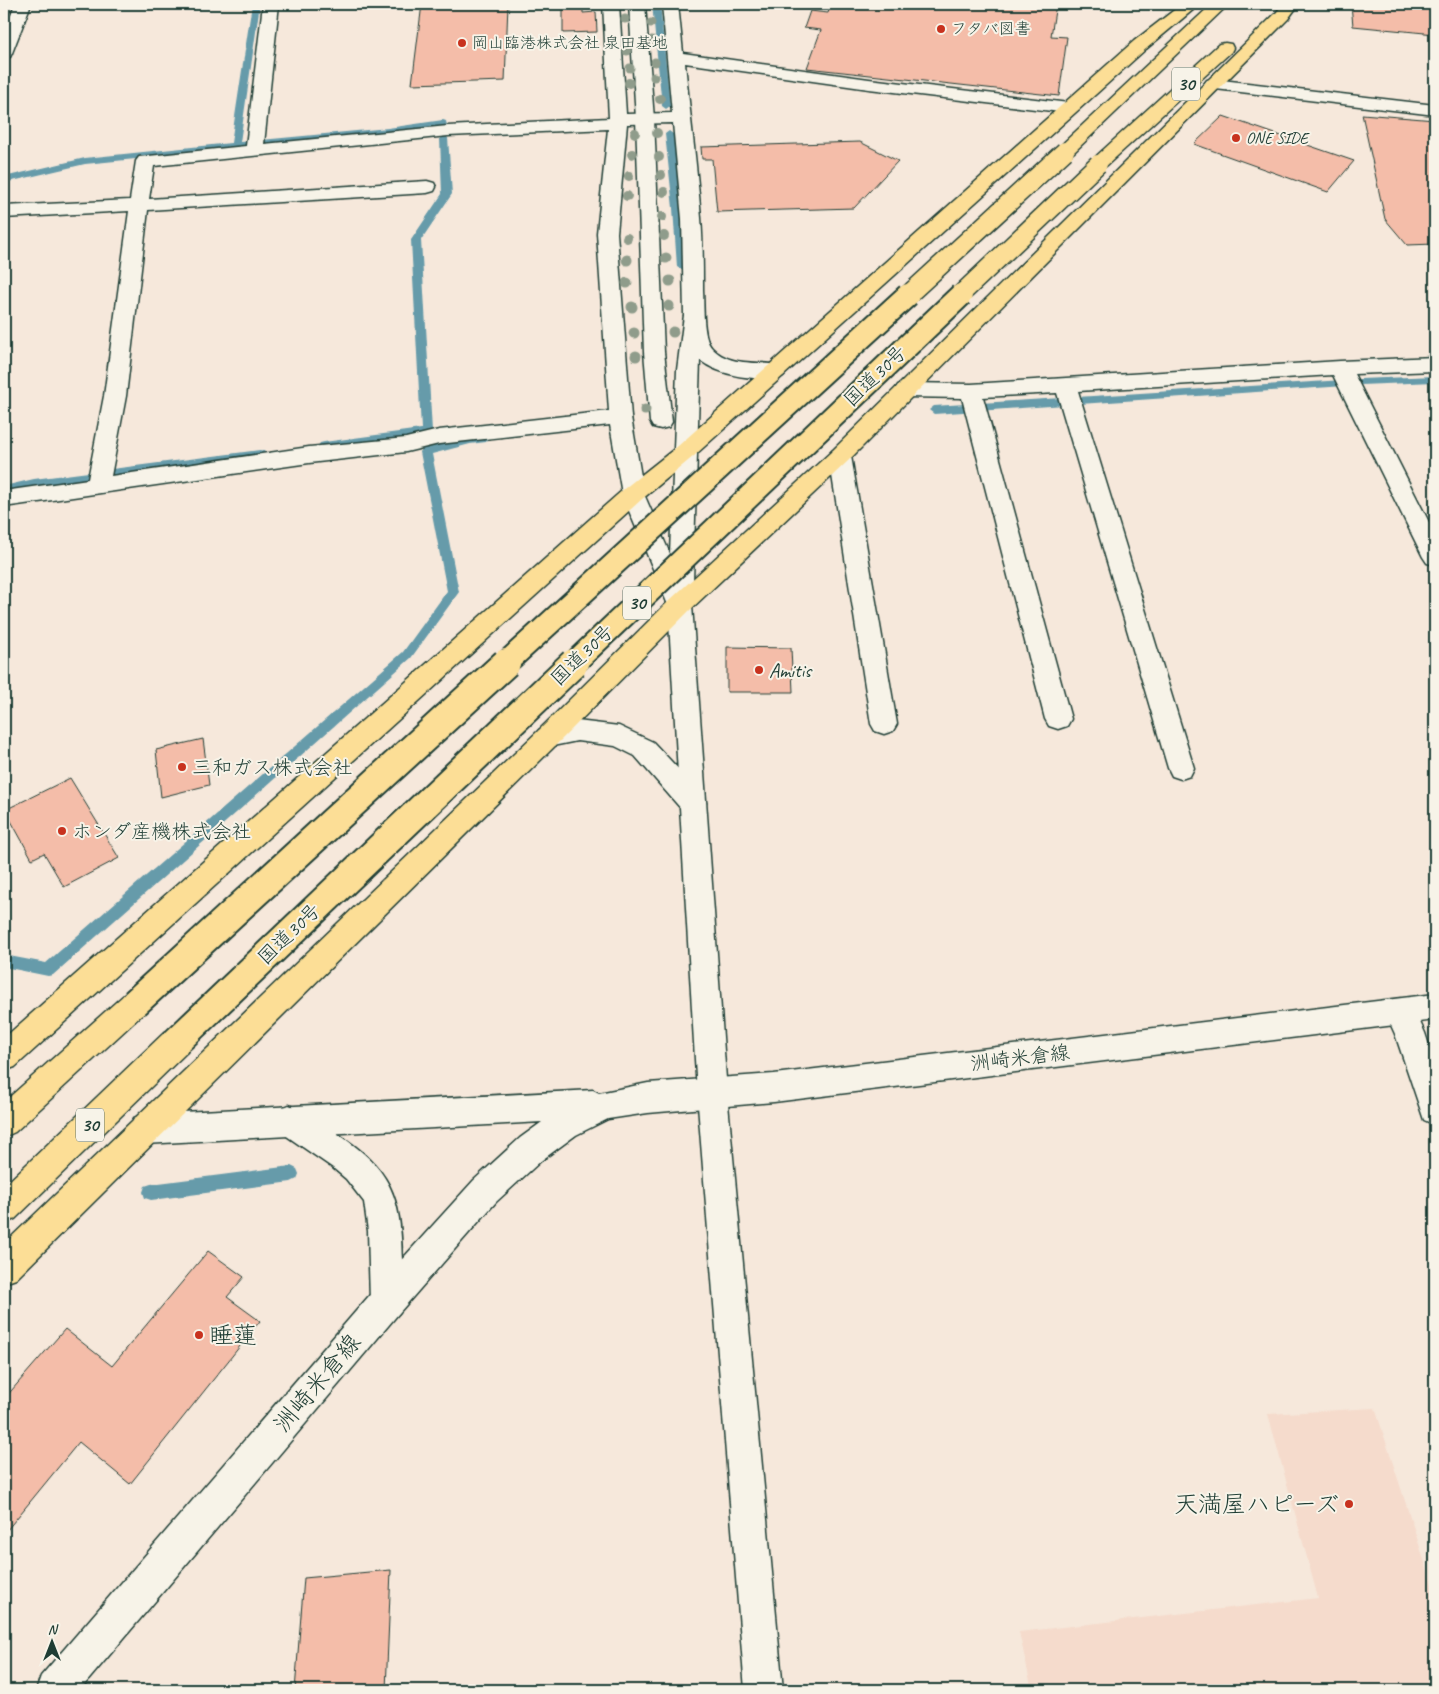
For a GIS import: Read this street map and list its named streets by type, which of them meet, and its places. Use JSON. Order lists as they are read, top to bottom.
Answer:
{
  "streets": {
    "highway": ["30", "国道30号"],
    "street": ["洲崎米倉線"]
  },
  "places": [
    "フタバ図書",
    "岡山臨港株式会社 泉田基地",
    "ONE SIDE",
    "Amitis",
    "三和ガス株式会社",
    "ホンダ産機株式会社",
    "睡蓮",
    "天満屋ハピーズ"
  ],
  "north": "top"
}
